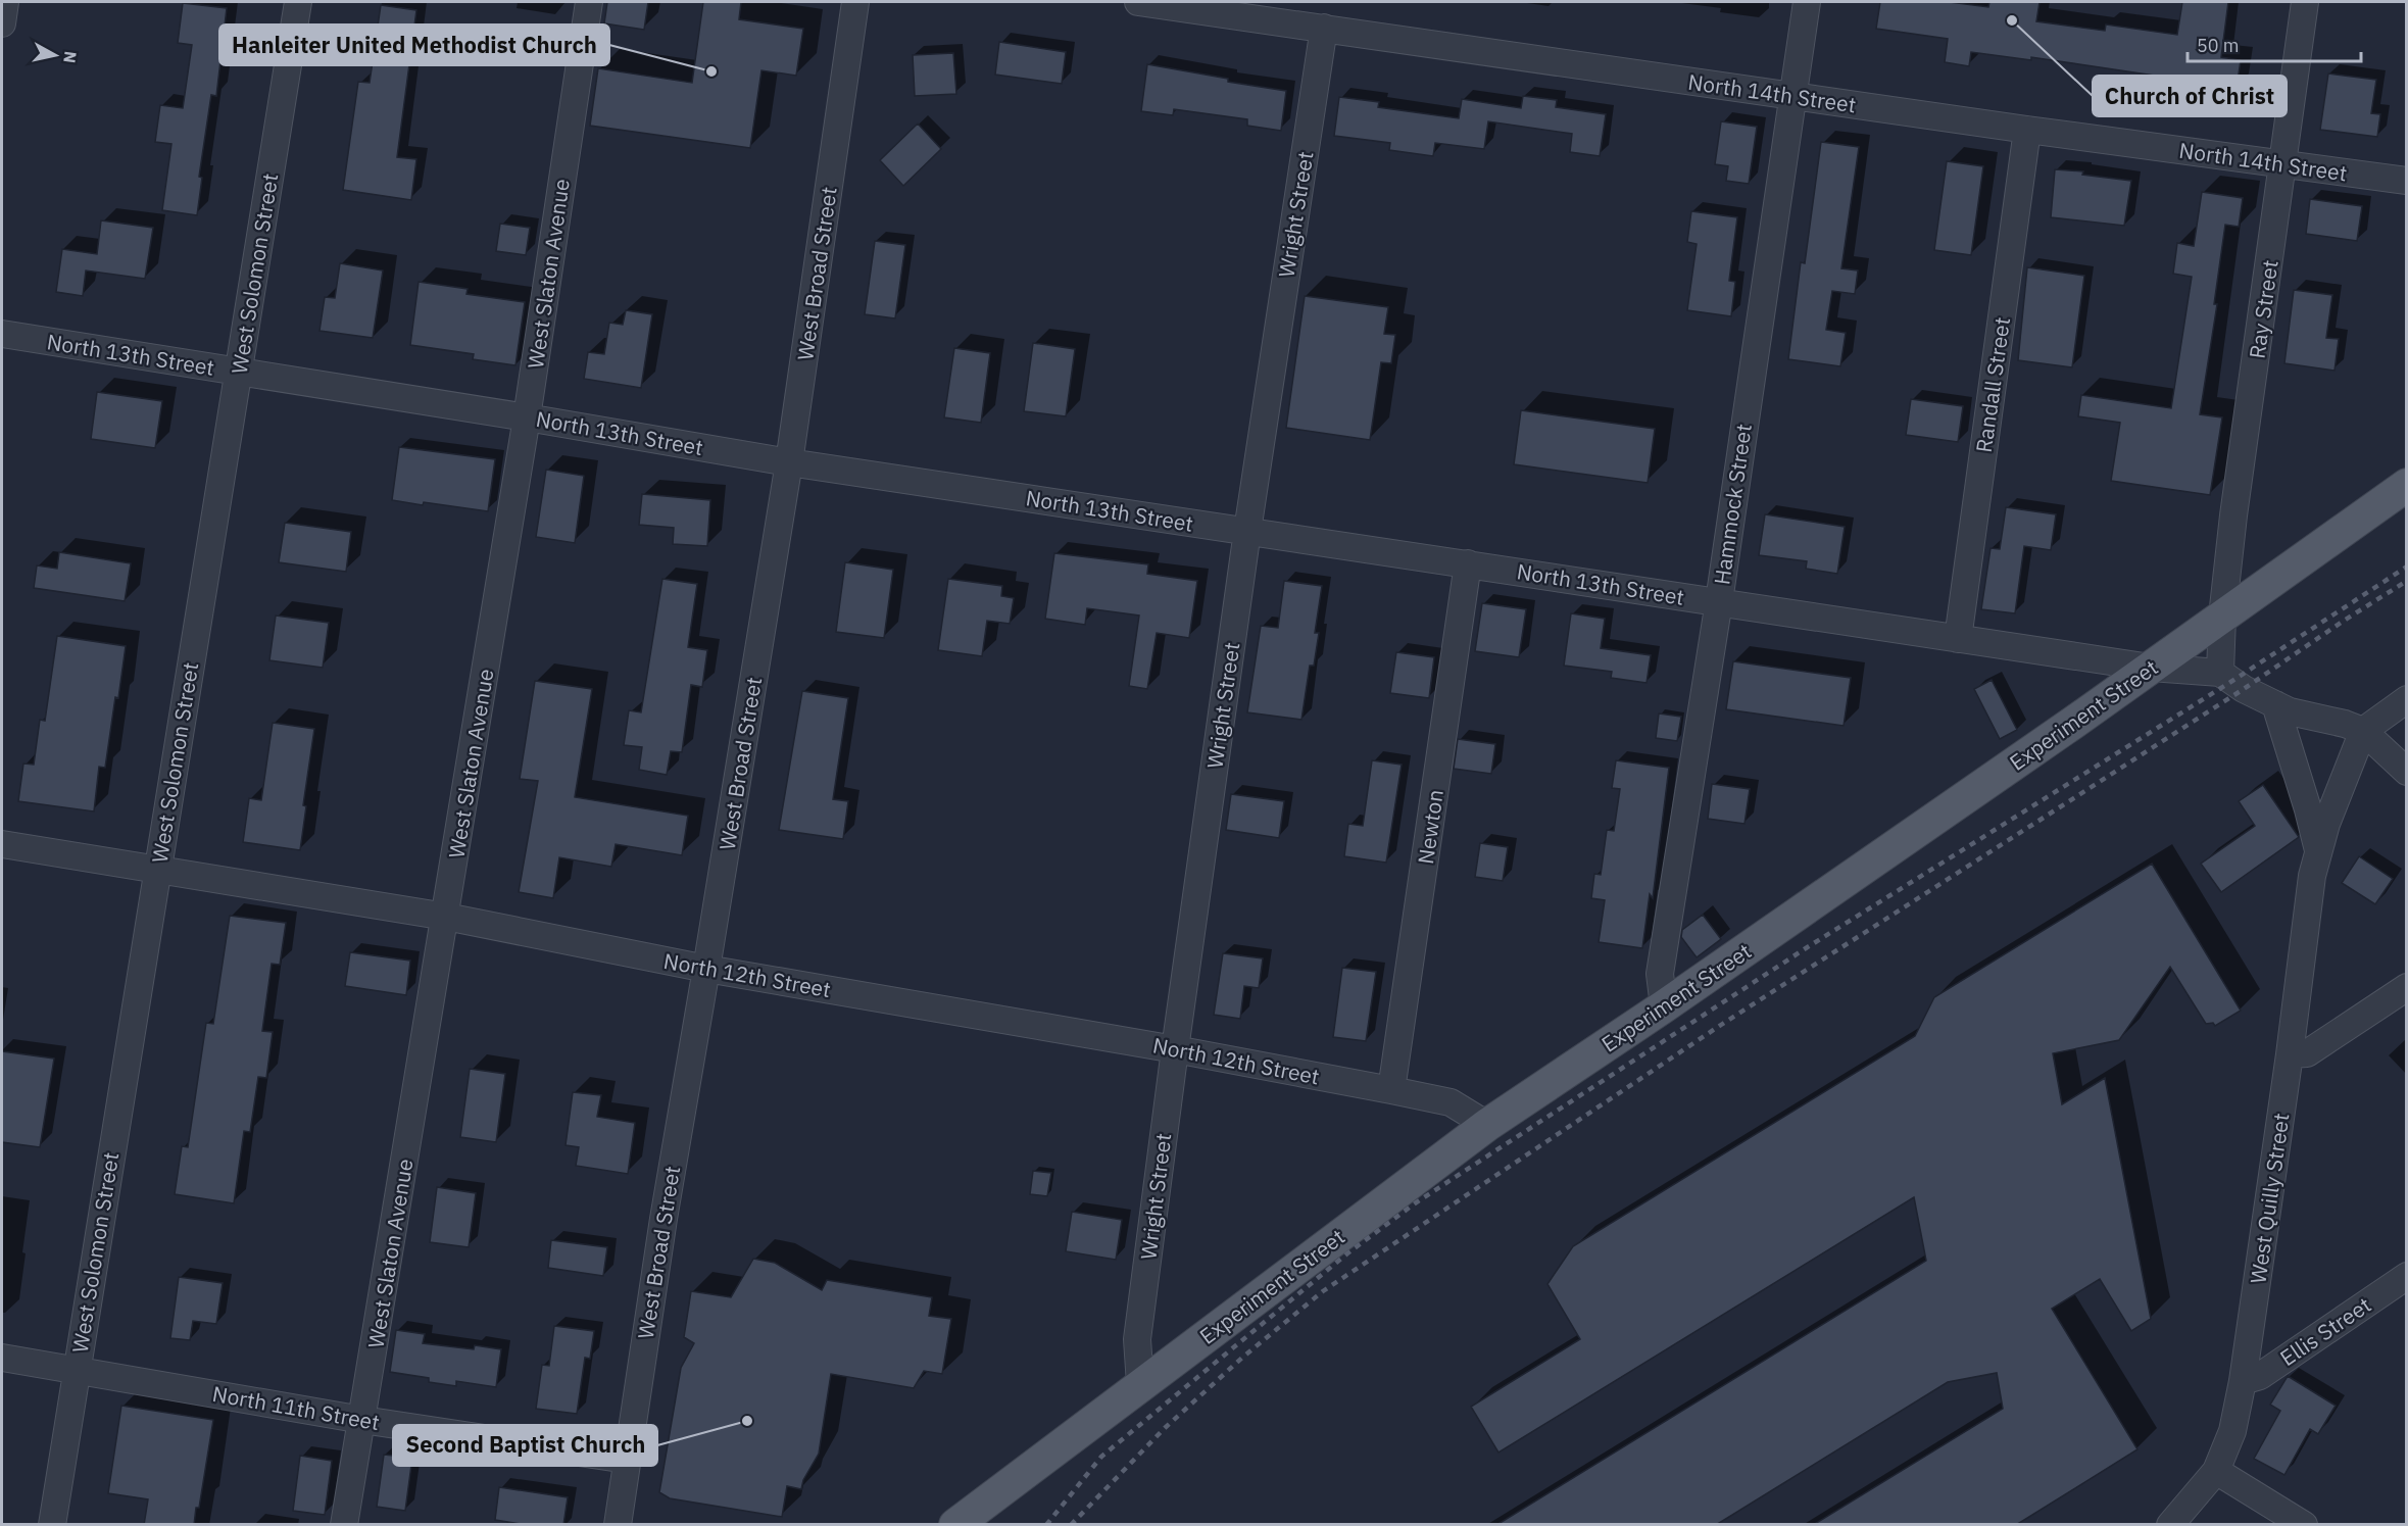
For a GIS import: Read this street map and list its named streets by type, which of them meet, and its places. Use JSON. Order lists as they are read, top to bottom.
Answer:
{
  "streets": {
    "main road": ["Experiment Street"],
    "street": [
      "North 14th Street",
      "Wright Street",
      "West Solomon Street",
      "West Slaton Avenue",
      "West Broad Street",
      "Ray Street",
      "North 13th Street",
      "Randall Street",
      "Hammock Street",
      "Newton",
      "North 12th Street",
      "West Quilly Street",
      "Ellis Street",
      "North 11th Street"
    ]
  },
  "crossings": [
    ["North 14th Street", "Wright Street"],
    ["North 14th Street", "Ray Street"],
    ["North 14th Street", "Randall Street"],
    ["North 14th Street", "Hammock Street"],
    ["Wright Street", "North 13th Street"],
    ["Wright Street", "Experiment Street"],
    ["Wright Street", "North 12th Street"],
    ["West Solomon Street", "North 13th Street"],
    ["West Solomon Street", "North 12th Street"],
    ["West Solomon Street", "North 11th Street"],
    ["West Slaton Avenue", "North 13th Street"],
    ["West Slaton Avenue", "North 12th Street"],
    ["West Slaton Avenue", "North 11th Street"],
    ["West Broad Street", "North 13th Street"],
    ["West Broad Street", "North 12th Street"],
    ["West Broad Street", "North 11th Street"],
    ["Ray Street", "Experiment Street"],
    ["North 13th Street", "Randall Street"],
    ["North 13th Street", "Hammock Street"],
    ["North 13th Street", "Experiment Street"],
    ["North 13th Street", "Newton"],
    ["Hammock Street", "Experiment Street"],
    ["Experiment Street", "North 12th Street"],
    ["Newton", "North 12th Street"],
    ["West Quilly Street", "Ellis Street"]
  ],
  "places": ["Church of Christ", "Hanleiter United Methodist Church", "Second Baptist Church"],
  "scale_bar": "50 m",
  "north": "right"
}
